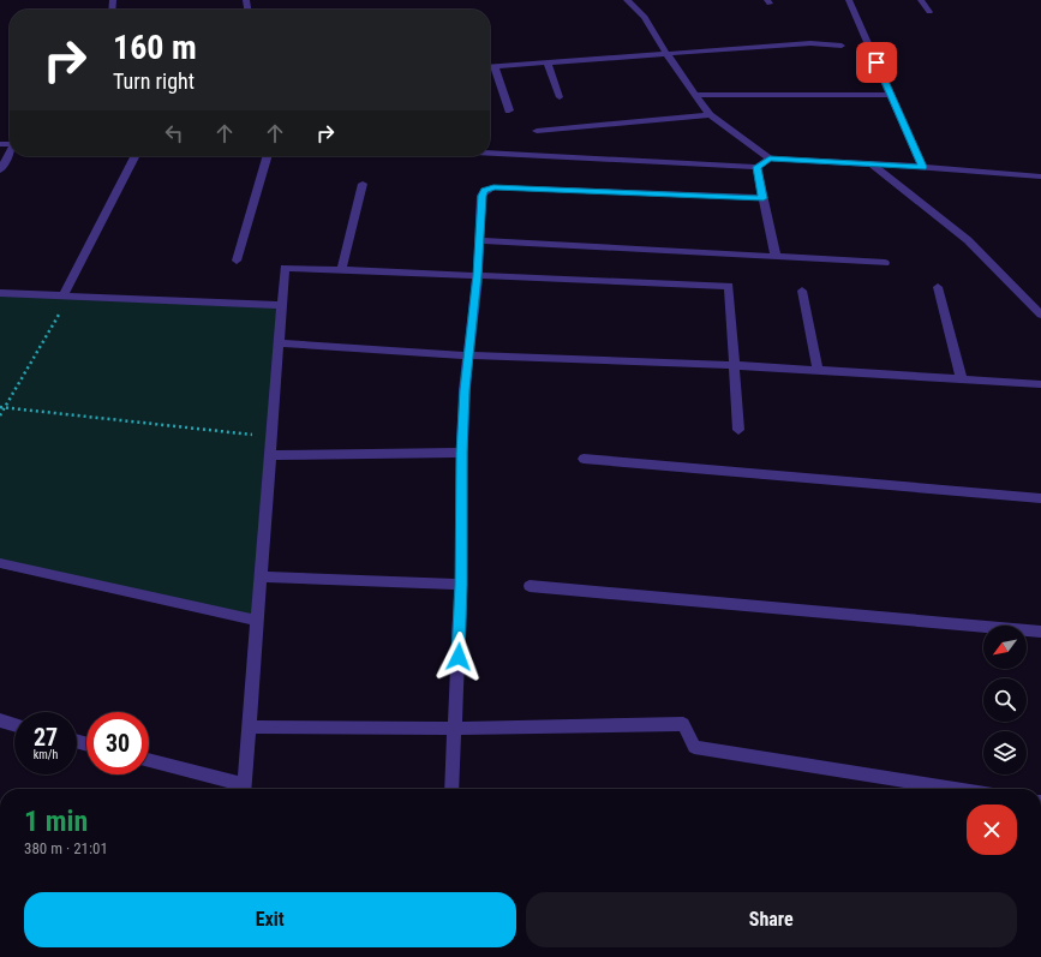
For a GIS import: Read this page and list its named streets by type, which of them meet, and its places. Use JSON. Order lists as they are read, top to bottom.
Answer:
{
  "north": "bottom left",
  "page": {
    "turn": ["160 m", "Turn right"],
    "speed": "27 km/h",
    "limit": "30",
    "heading": ["1 min", "380 m · 21:01"],
    "buttons": ["Exit", "Share"]
  }
}
